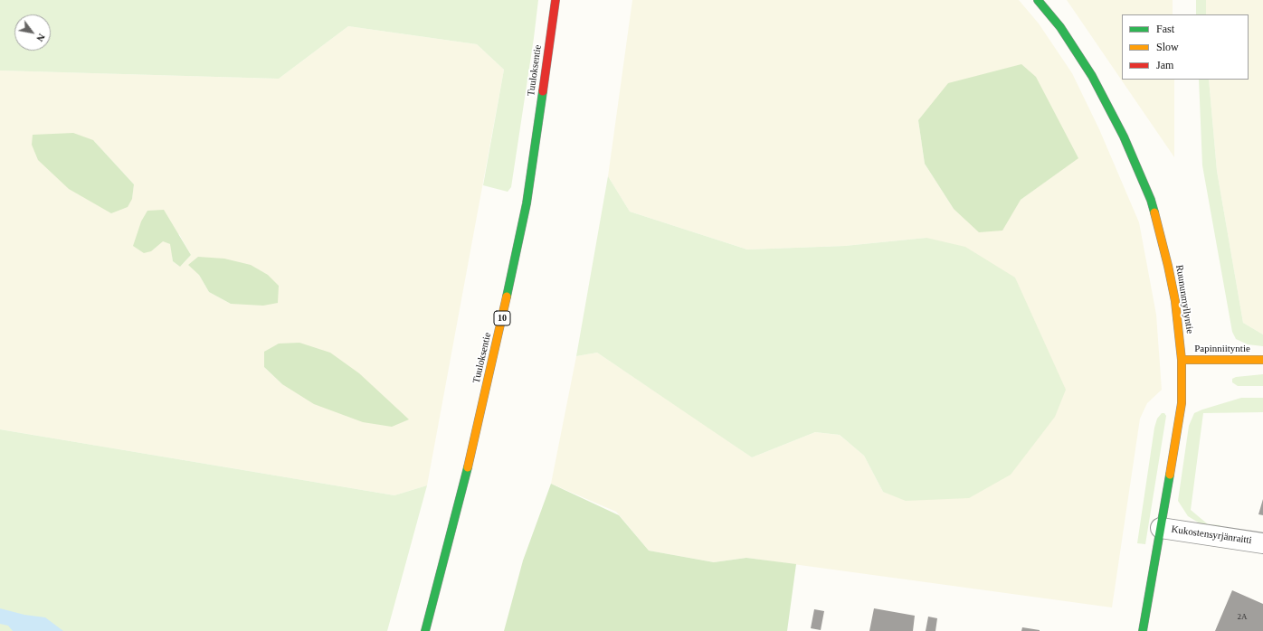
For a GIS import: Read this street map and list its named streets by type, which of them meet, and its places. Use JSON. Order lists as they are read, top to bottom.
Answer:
{
  "streets": {
    "main road": [
      "Tuuloksentie",
      "Ruununmyllyntie",
      "10",
      "Papinniityntie"
    ],
    "street": ["Kukostensyrjänraitti"]
  },
  "crossings": [
    ["Ruununmyllyntie", "Papinniityntie"],
    ["Ruununmyllyntie", "Kukostensyrjänraitti"]
  ],
  "house_numbers": ["2A"],
  "legend": ["Fast", "Slow", "Jam"],
  "north": "bottom right"
}
